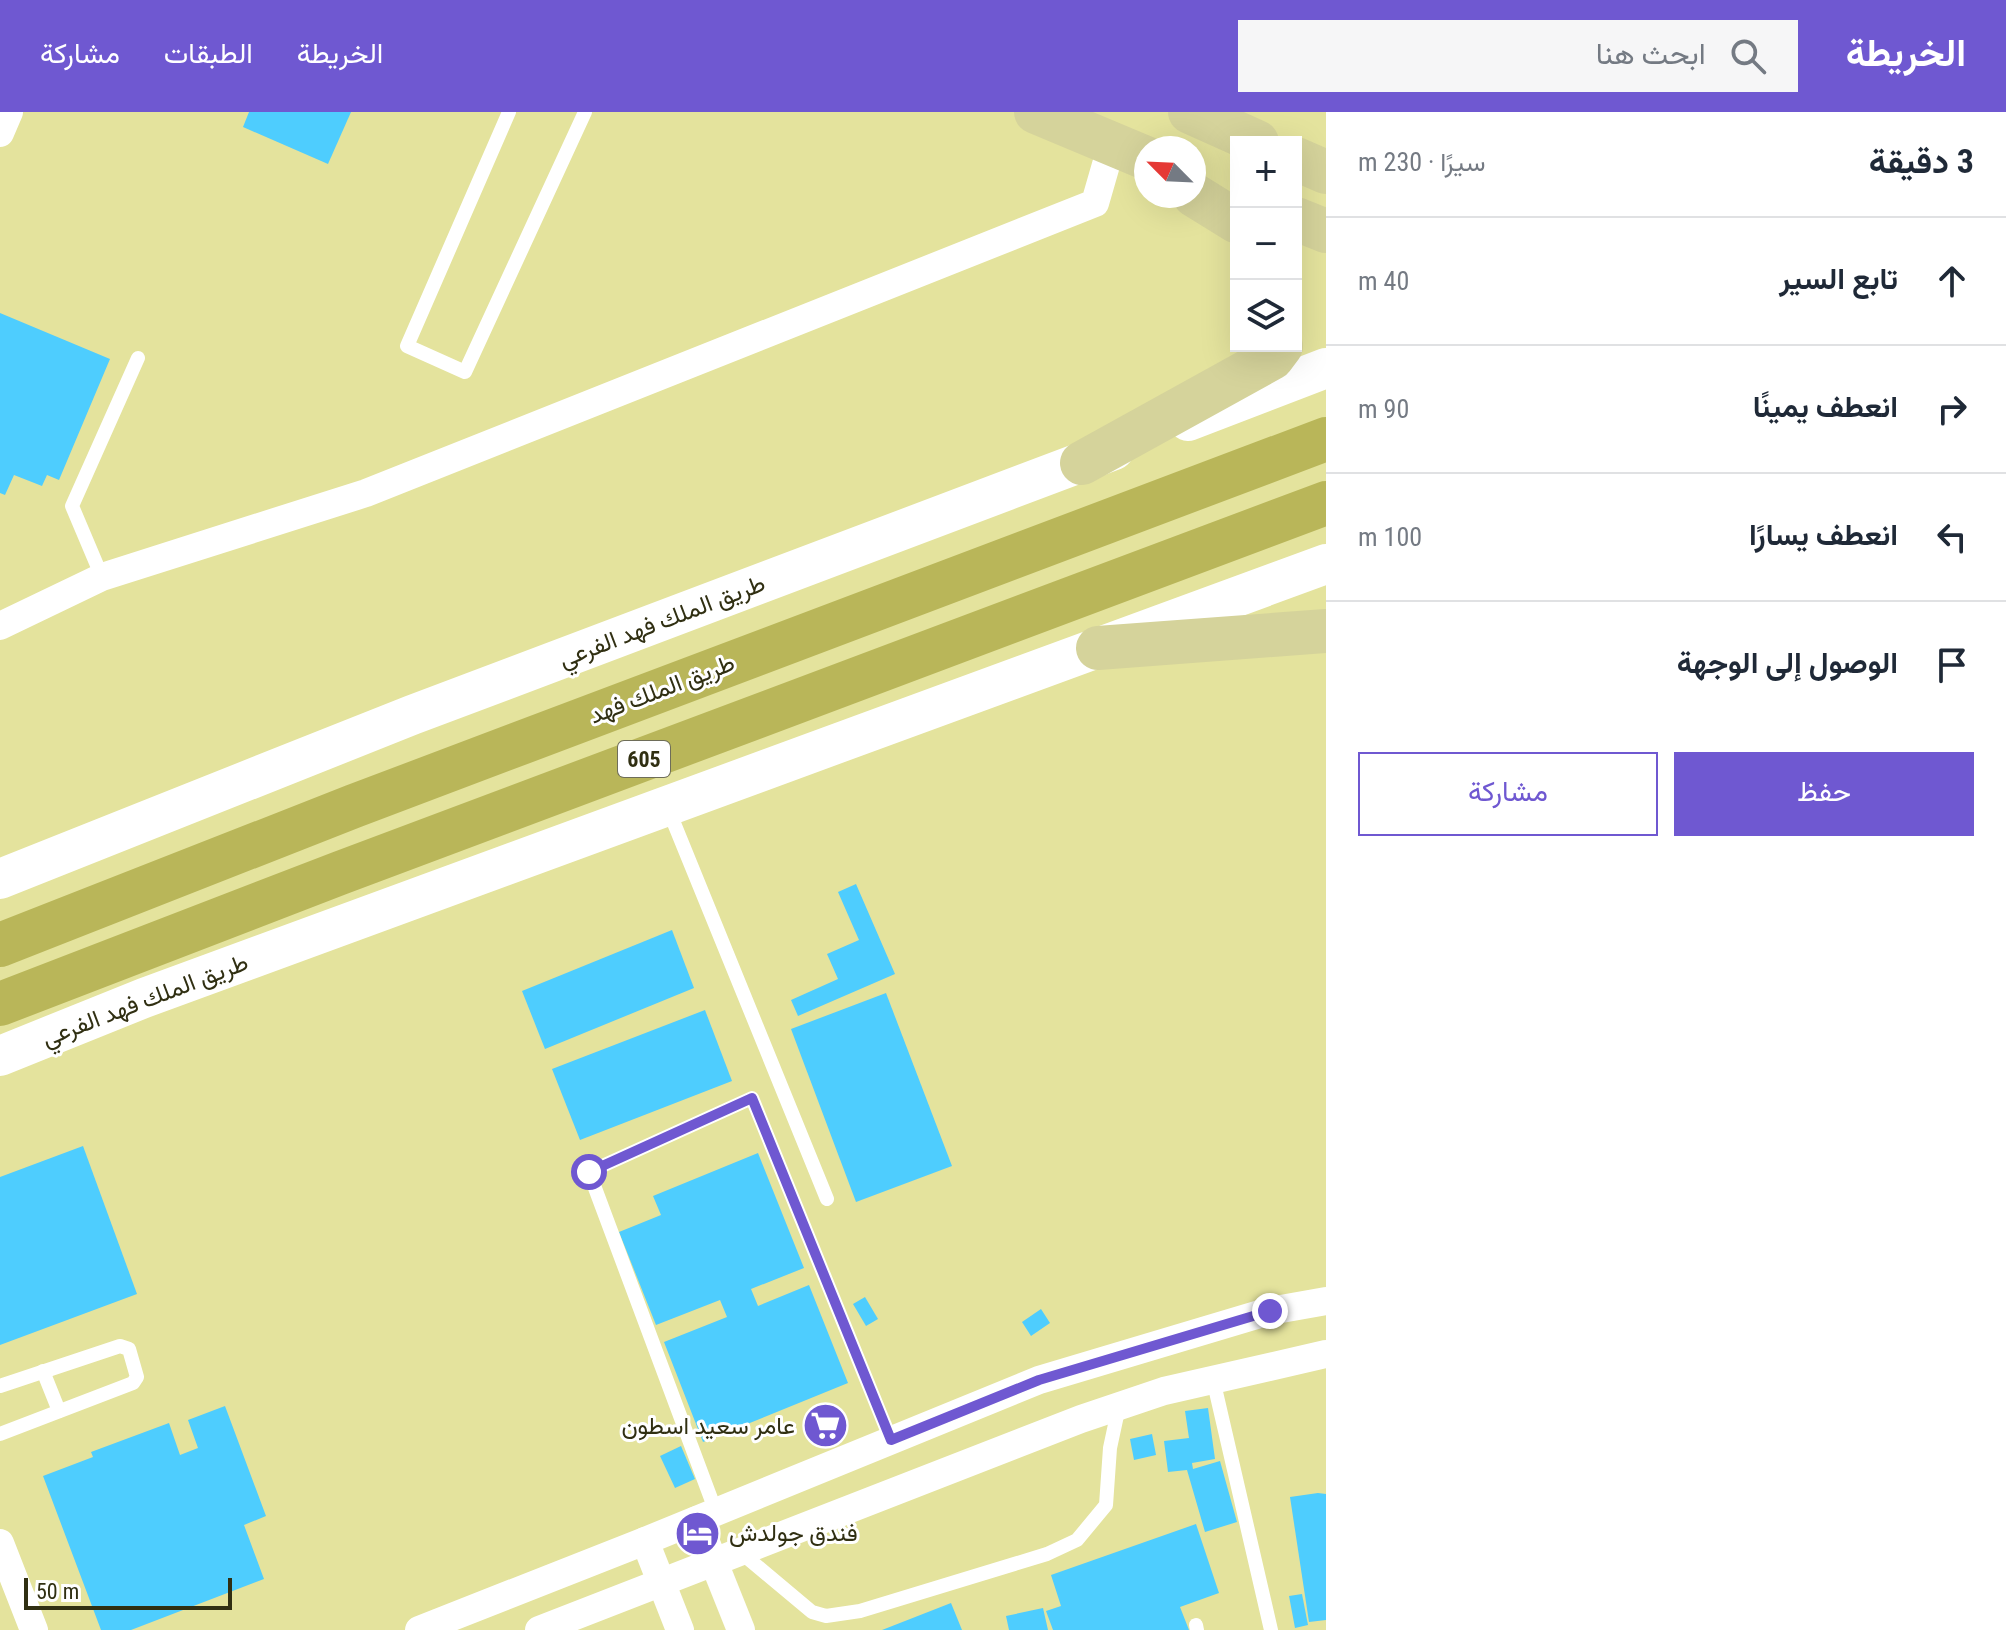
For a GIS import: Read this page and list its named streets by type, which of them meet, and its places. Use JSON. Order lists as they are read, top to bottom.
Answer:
{
  "streets": {
    "highway": ["طريق الملك فهد", "605"],
    "main road": ["طريق الملك فهد الفرعي"]
  },
  "places": {
    "supermarket": ["عامر سعيد اسطون"],
    "hotel": ["فندق جولدش"]
  },
  "scale_bar": "50 m",
  "north": "top left",
  "page": {
    "header": "الخريطة",
    "search": "ابحث هنا",
    "nav": ["الخريطة", "الطبقات", "مشاركة"],
    "heading": ["3 دقيقة", "سيرًا · 230 m"],
    "map_buttons": ["+", "−"],
    "list": [
      ["تابع السير", "40 m"],
      ["انعطف يمينًا", "90 m"],
      ["انعطف يسارًا", "100 m"],
      "الوصول إلى الوجهة"
    ],
    "buttons": ["حفظ", "مشاركة"],
    "scale": "50 m"
  }
}
